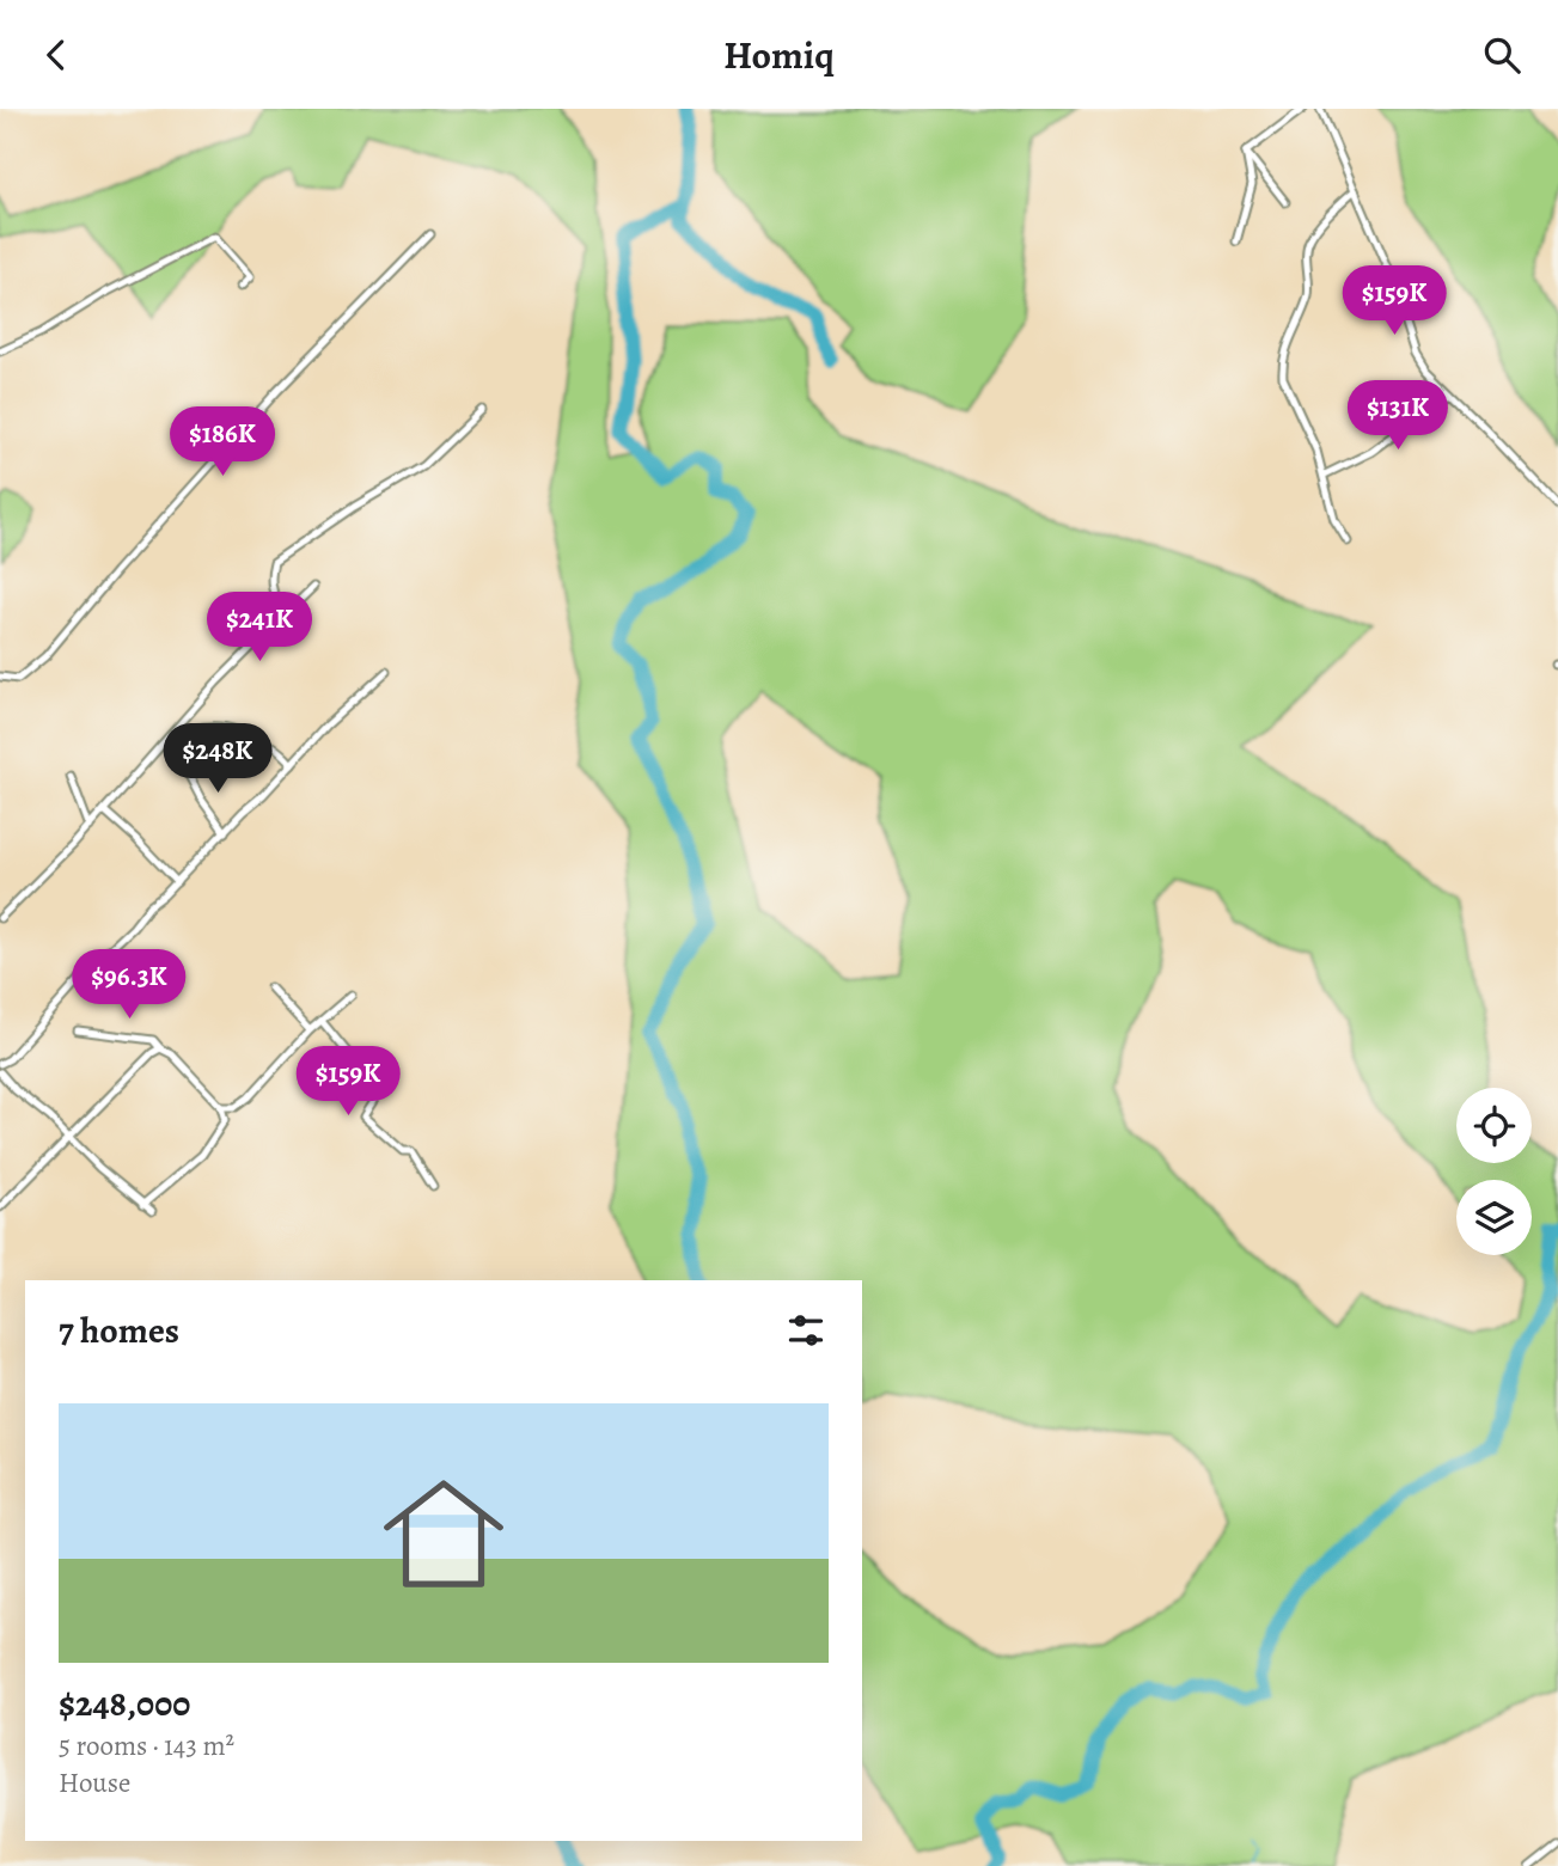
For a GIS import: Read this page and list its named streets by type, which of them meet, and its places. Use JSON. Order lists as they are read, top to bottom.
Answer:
{
  "page": {
    "header": "Homiq",
    "price": [
      "$159K",
      "$131K",
      "$186K",
      "$241K",
      "$248K",
      "$96.3K",
      "$159K"
    ],
    "heading": "7 homes",
    "list": [
      {
        "name": "$248,000",
        "note": "5 rooms · 143 m² · House"
      }
    ]
  }
}
